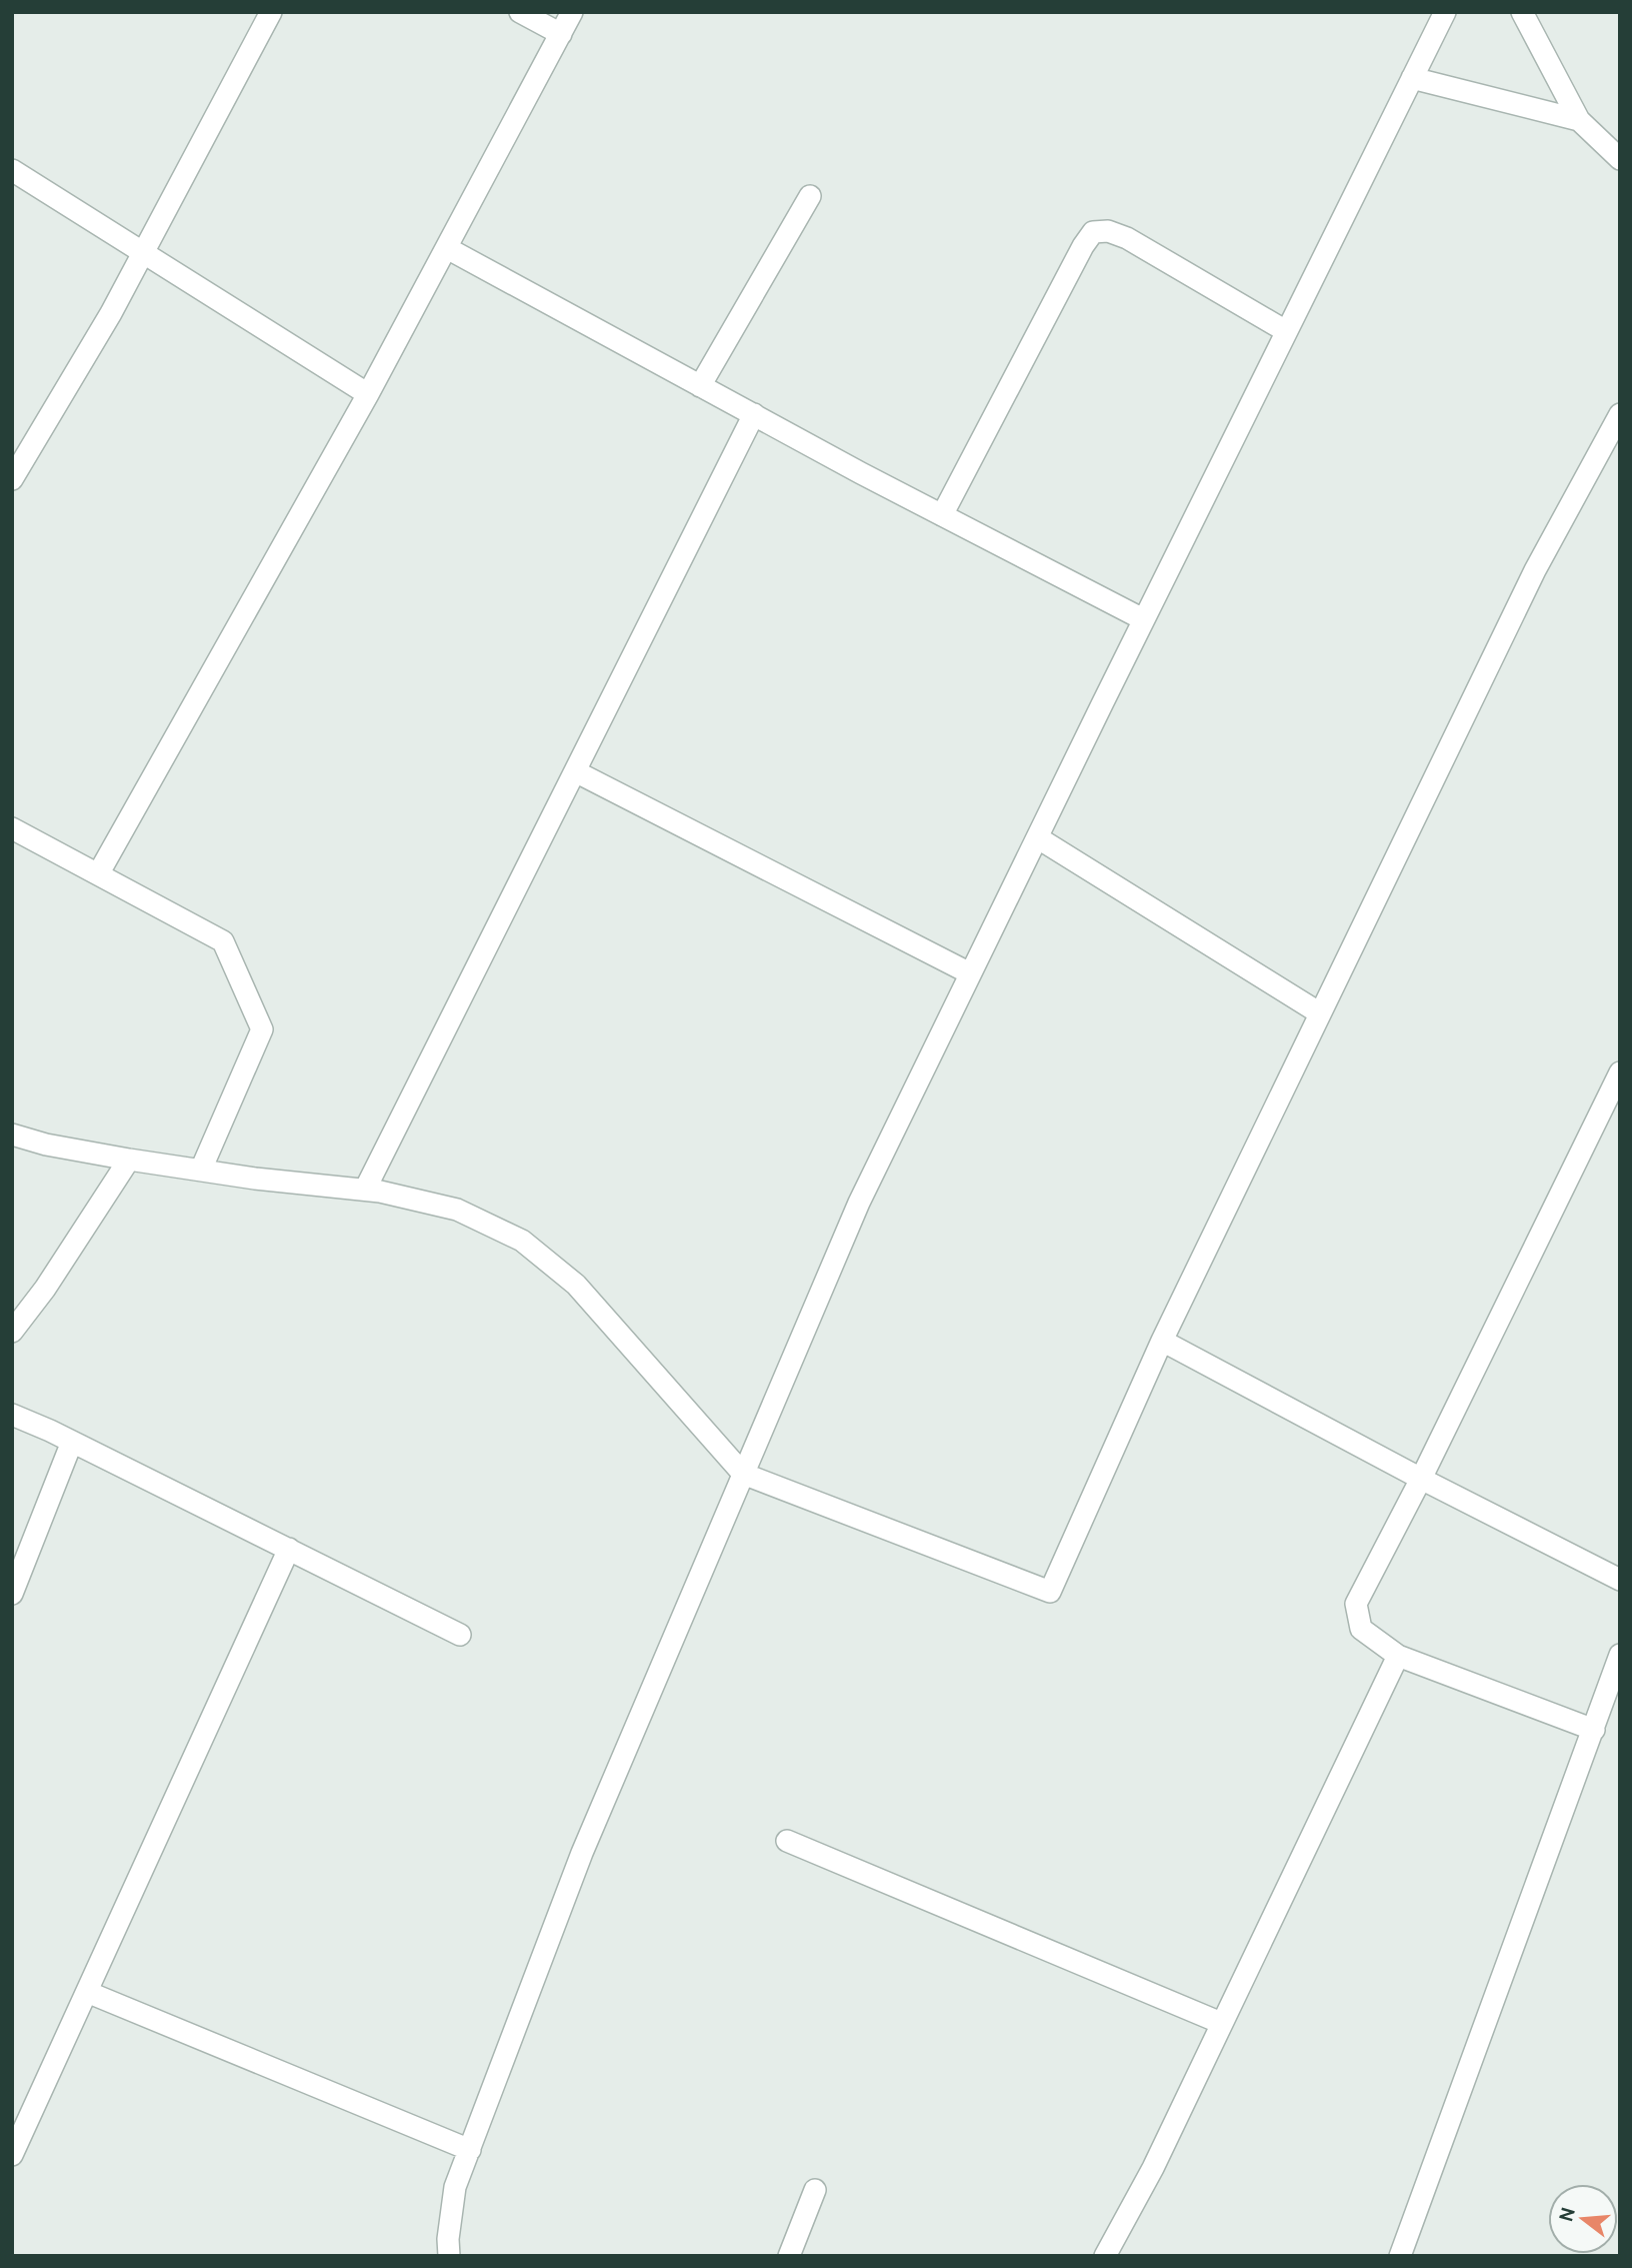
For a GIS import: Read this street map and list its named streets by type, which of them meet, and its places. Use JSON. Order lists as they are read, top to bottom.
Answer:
{
  "north": "left"
}
